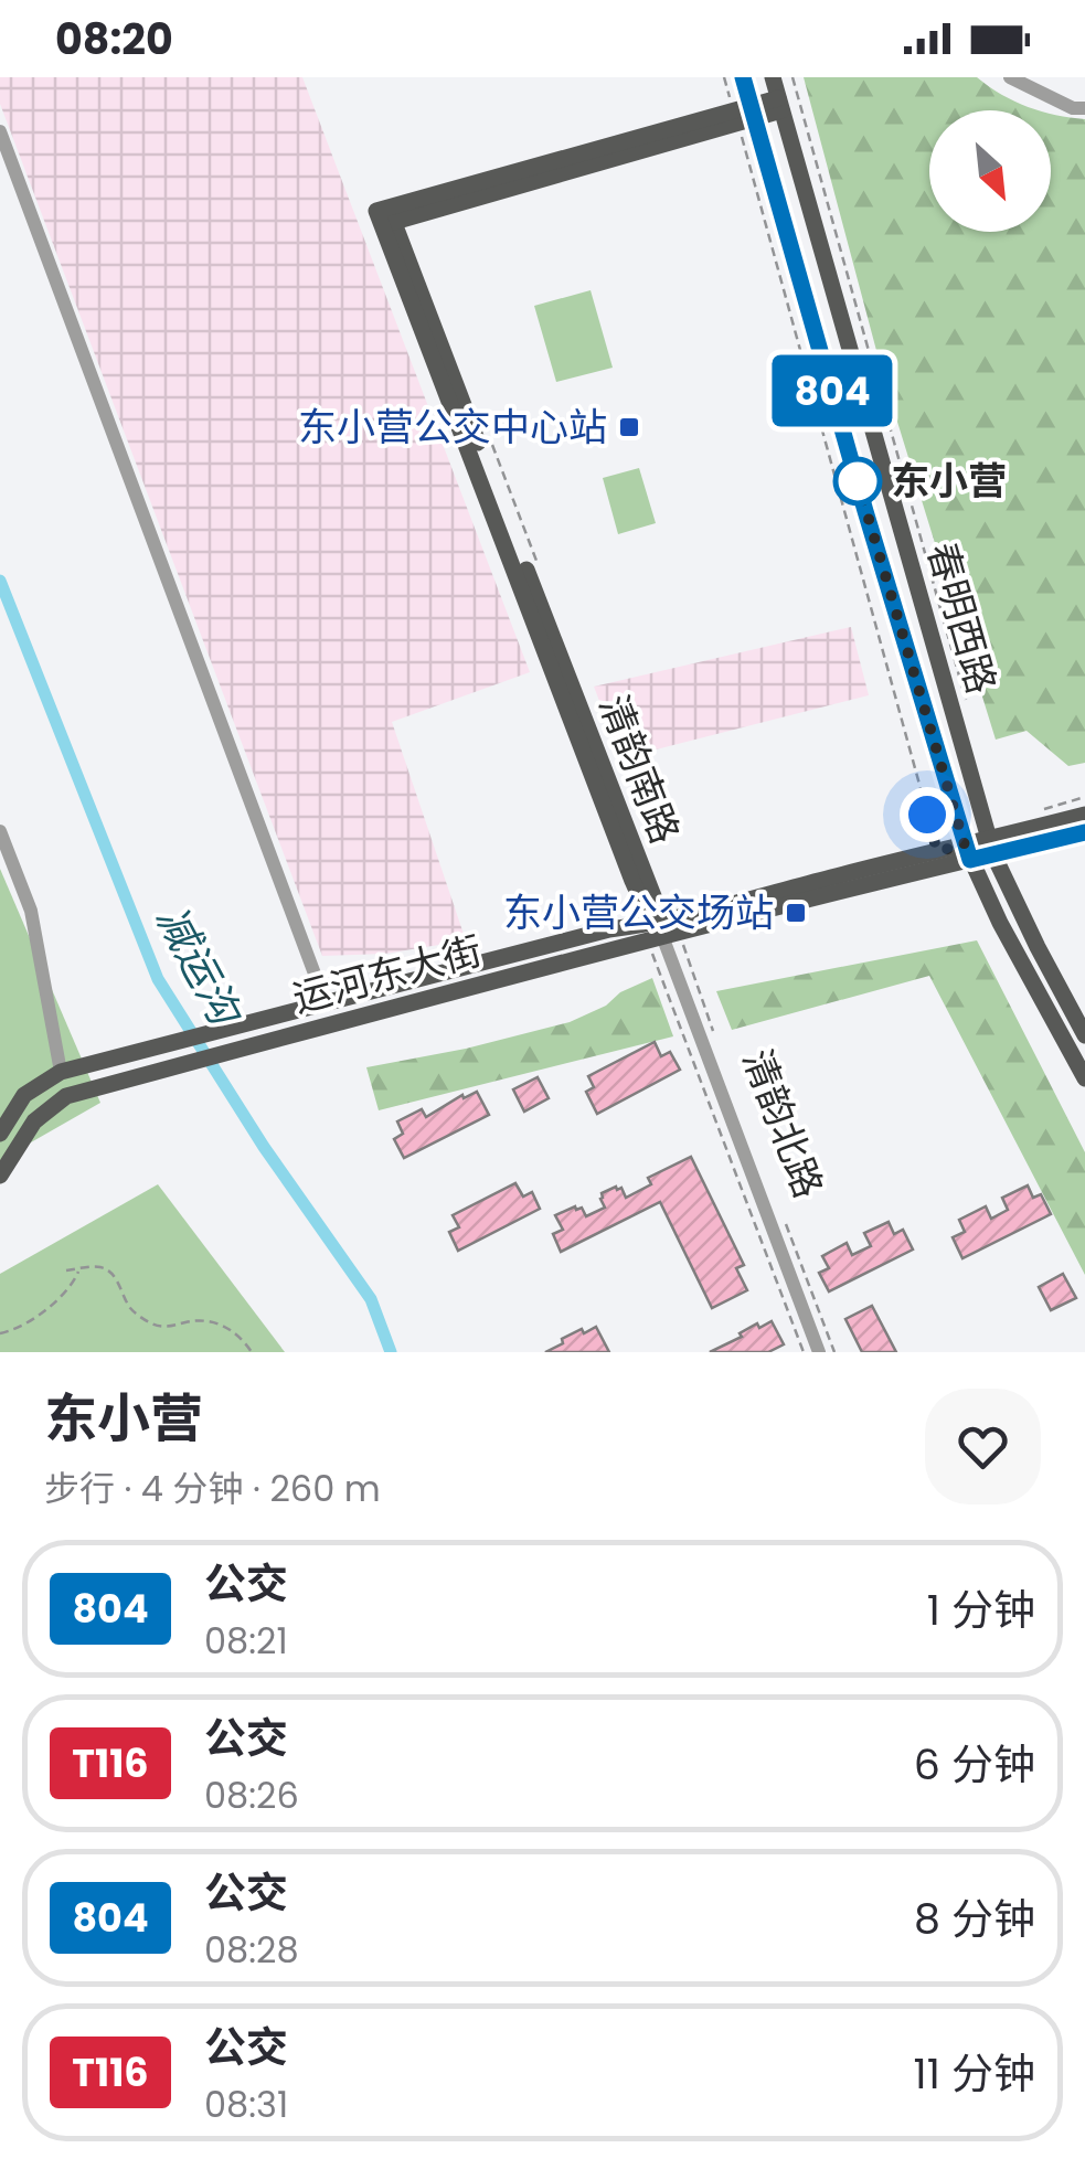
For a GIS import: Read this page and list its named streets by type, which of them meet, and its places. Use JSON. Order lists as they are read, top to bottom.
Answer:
{
  "streets": {
    "main road": ["春明西路", "清韵南路", "运河东大街"],
    "street": ["清韵北路"]
  },
  "crossings": [
    ["春明西路", "清韵南路"],
    ["春明西路", "运河东大街"],
    ["清韵南路", "运河东大街"],
    ["清韵南路", "清韵北路"],
    ["运河东大街", "清韵北路"]
  ],
  "water": ["减运沟"],
  "places": {
    "transit": ["东小营公交中心站", "东小营公交场站"],
    "other": ["东小营"]
  },
  "lines": ["bus line 804"],
  "north": "bottom right",
  "page": {
    "status": "08:20",
    "on_map": "804",
    "heading": ["东小营", "步行 · 4 分钟 · 260 m"],
    "list": [
      {
        "mark": "804",
        "name": "公交",
        "note": "08:21",
        "value": "1 分钟"
      },
      {
        "mark": "T116",
        "name": "公交",
        "note": "08:26",
        "value": "6 分钟"
      },
      {
        "mark": "804",
        "name": "公交",
        "note": "08:28",
        "value": "8 分钟"
      },
      {
        "mark": "T116",
        "name": "公交",
        "note": "08:31",
        "value": "11 分钟"
      }
    ]
  }
}
